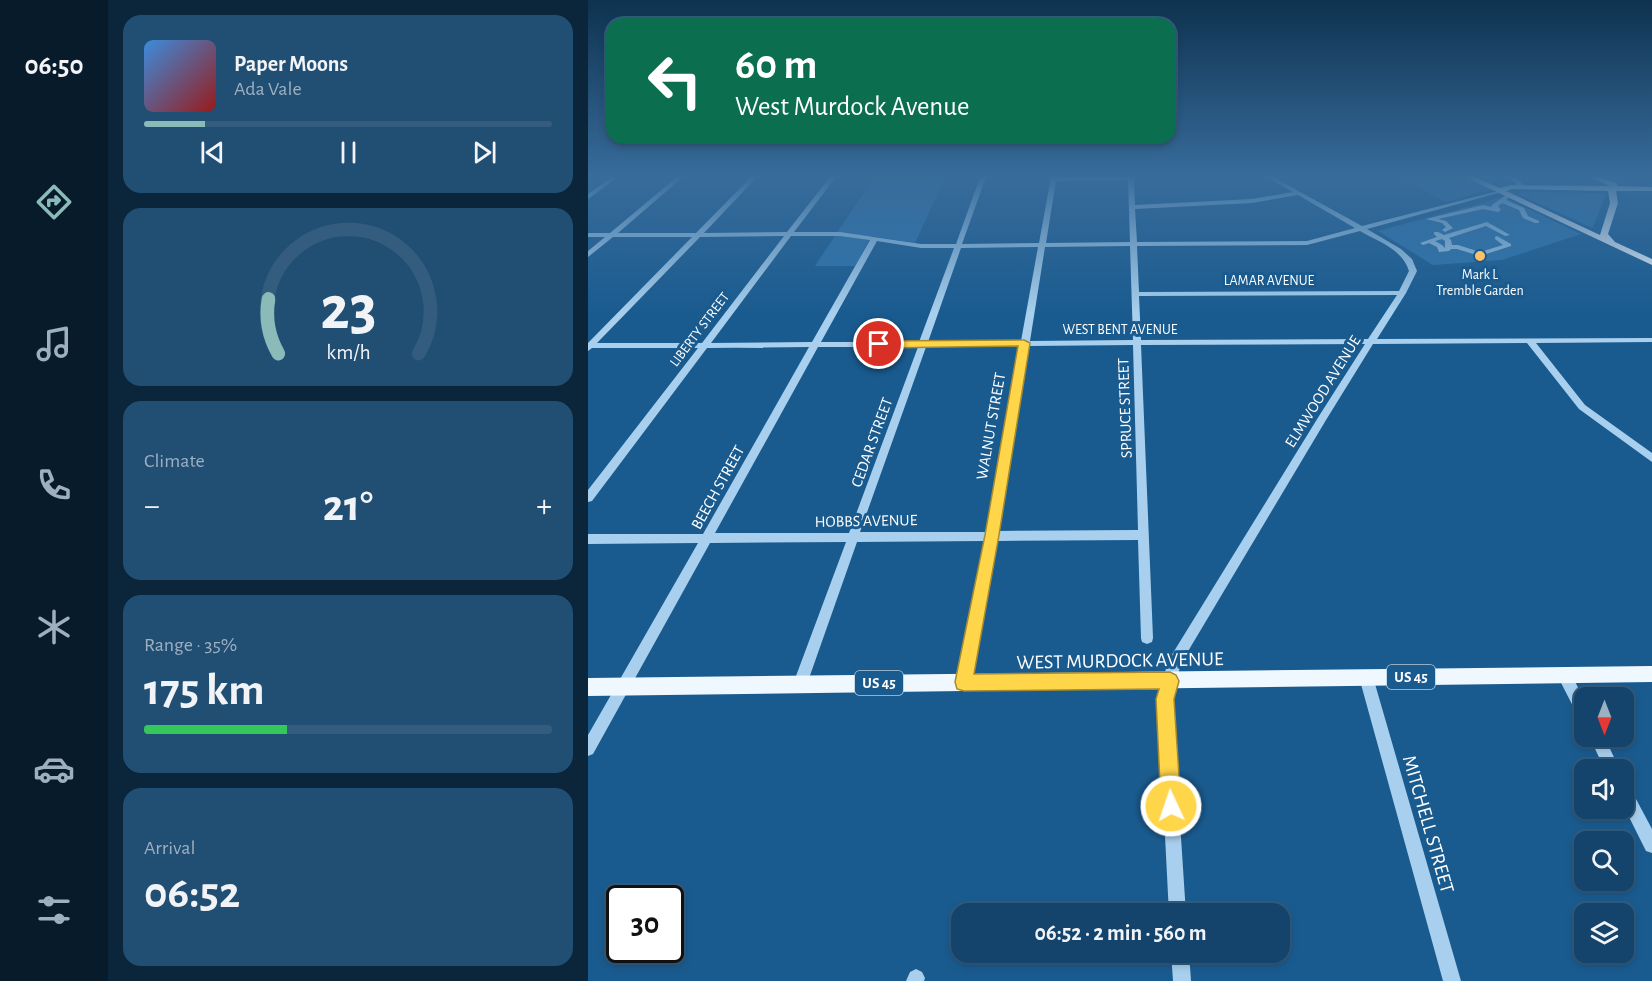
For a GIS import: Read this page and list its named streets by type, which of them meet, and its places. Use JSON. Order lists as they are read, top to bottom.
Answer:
{
  "streets": {
    "main road": ["WEST MURDOCK AVENUE", "US 45"],
    "street": [
      "LAMAR AVENUE",
      "LIBERTY STREET",
      "WEST BENT AVENUE",
      "ELMWOOD AVENUE",
      "SPRUCE STREET",
      "WALNUT STREET",
      "CEDAR STREET",
      "BEECH STREET",
      "HOBBS AVENUE",
      "MITCHELL STREET"
    ]
  },
  "crossings": [
    ["LAMAR AVENUE", "ELMWOOD AVENUE"],
    ["LAMAR AVENUE", "SPRUCE STREET"],
    ["LIBERTY STREET", "WEST BENT AVENUE"],
    ["WEST BENT AVENUE", "ELMWOOD AVENUE"],
    ["WEST BENT AVENUE", "SPRUCE STREET"],
    ["WEST BENT AVENUE", "WALNUT STREET"],
    ["WEST BENT AVENUE", "CEDAR STREET"],
    ["WEST BENT AVENUE", "BEECH STREET"],
    ["ELMWOOD AVENUE", "WEST MURDOCK AVENUE"],
    ["SPRUCE STREET", "HOBBS AVENUE"],
    ["WALNUT STREET", "HOBBS AVENUE"],
    ["WALNUT STREET", "WEST MURDOCK AVENUE"],
    ["CEDAR STREET", "HOBBS AVENUE"],
    ["CEDAR STREET", "WEST MURDOCK AVENUE"],
    ["BEECH STREET", "HOBBS AVENUE"],
    ["BEECH STREET", "WEST MURDOCK AVENUE"],
    ["WEST MURDOCK AVENUE", "MITCHELL STREET"]
  ],
  "places": ["Mark L Tremble Garden"],
  "north": "bottom",
  "page": {
    "tabs": "06:50",
    "turn": ["60 m", "West Murdock Avenue"],
    "song": ["Paper Moons", "Ada Vale"],
    "tile": [
      "Climate",
      ["Range · 35%", "175 km"],
      ["Arrival", "06:52"]
    ],
    "heat": ["−", "21°", "+"],
    "limit": "30",
    "trip": "06:52 · 2 min · 560 m",
    "gauge": ["23", "km/h"]
  }
}
